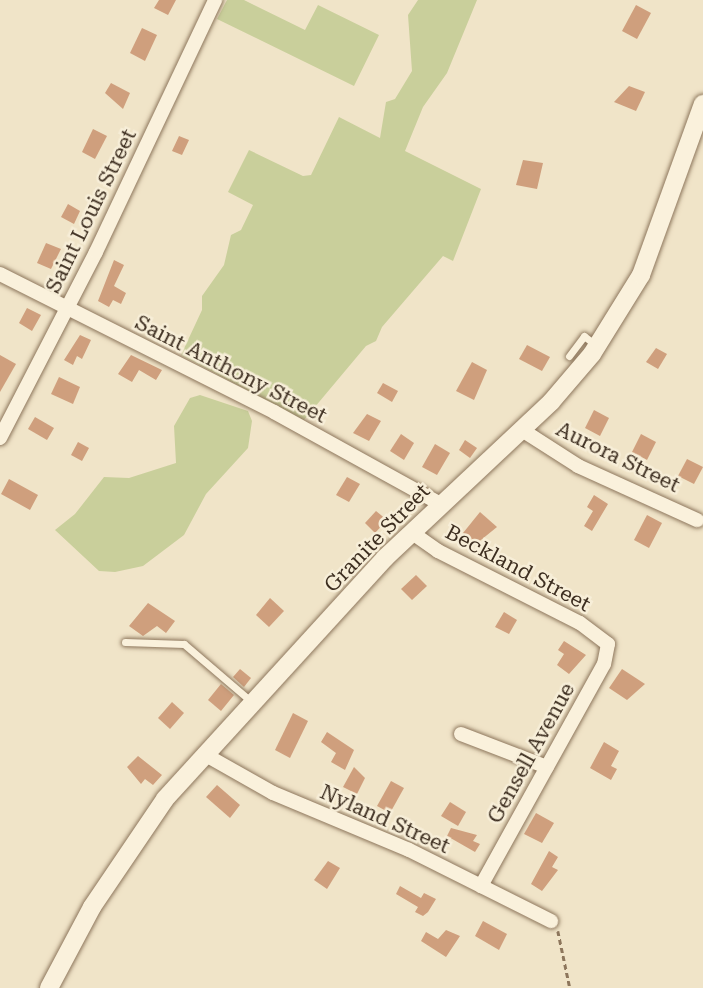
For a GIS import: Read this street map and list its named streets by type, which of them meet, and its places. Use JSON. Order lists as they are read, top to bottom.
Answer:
{
  "streets": {
    "street": [
      "Saint Louis Street",
      "Saint Anthony Street",
      "Aurora Street",
      "Granite Street",
      "Beckland Street",
      "Gensell Avenue",
      "Nyland Street"
    ]
  },
  "crossings": [
    ["Saint Louis Street", "Saint Anthony Street"],
    ["Saint Anthony Street", "Granite Street"],
    ["Aurora Street", "Granite Street"],
    ["Granite Street", "Beckland Street"],
    ["Granite Street", "Nyland Street"],
    ["Beckland Street", "Gensell Avenue"],
    ["Gensell Avenue", "Nyland Street"]
  ]
}
